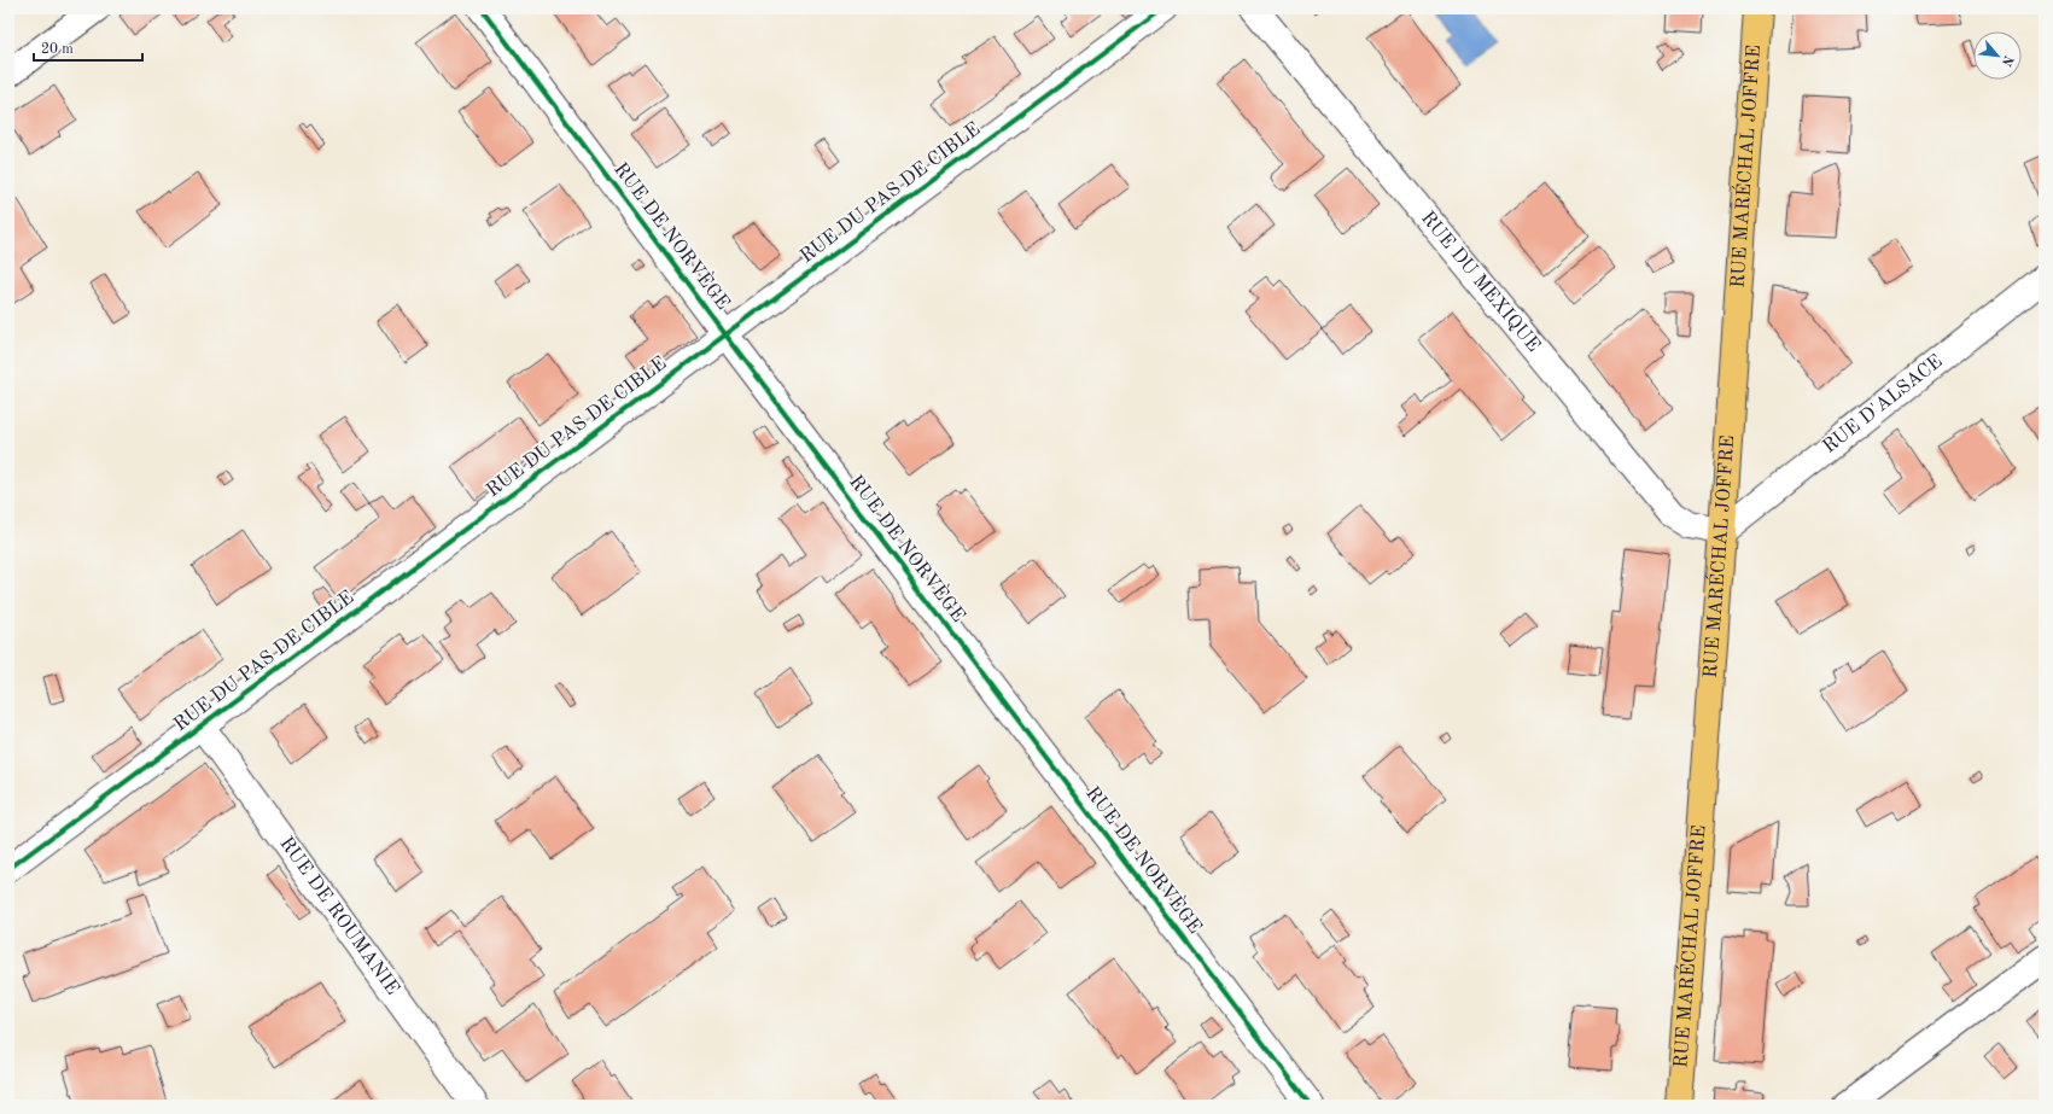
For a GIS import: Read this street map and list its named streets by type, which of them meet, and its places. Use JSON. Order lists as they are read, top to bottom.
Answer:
{
  "streets": {
    "main road": ["RUE MARÉCHAL JOFFRE"],
    "street": [
      "RUE DU PAS DE CIBLE",
      "RUE DE NORVÈGE",
      "RUE DU MEXIQUE",
      "RUE D'ALSACE",
      "RUE DE ROUMANIE"
    ]
  },
  "crossings": [
    ["RUE MARÉCHAL JOFFRE", "RUE DU MEXIQUE"],
    ["RUE MARÉCHAL JOFFRE", "RUE D'ALSACE"],
    ["RUE DU PAS DE CIBLE", "RUE DE NORVÈGE"],
    ["RUE DU PAS DE CIBLE", "RUE DE ROUMANIE"],
    ["RUE DU MEXIQUE", "RUE D'ALSACE"]
  ],
  "scale_bar": "20 m",
  "north": "bottom right"
}
